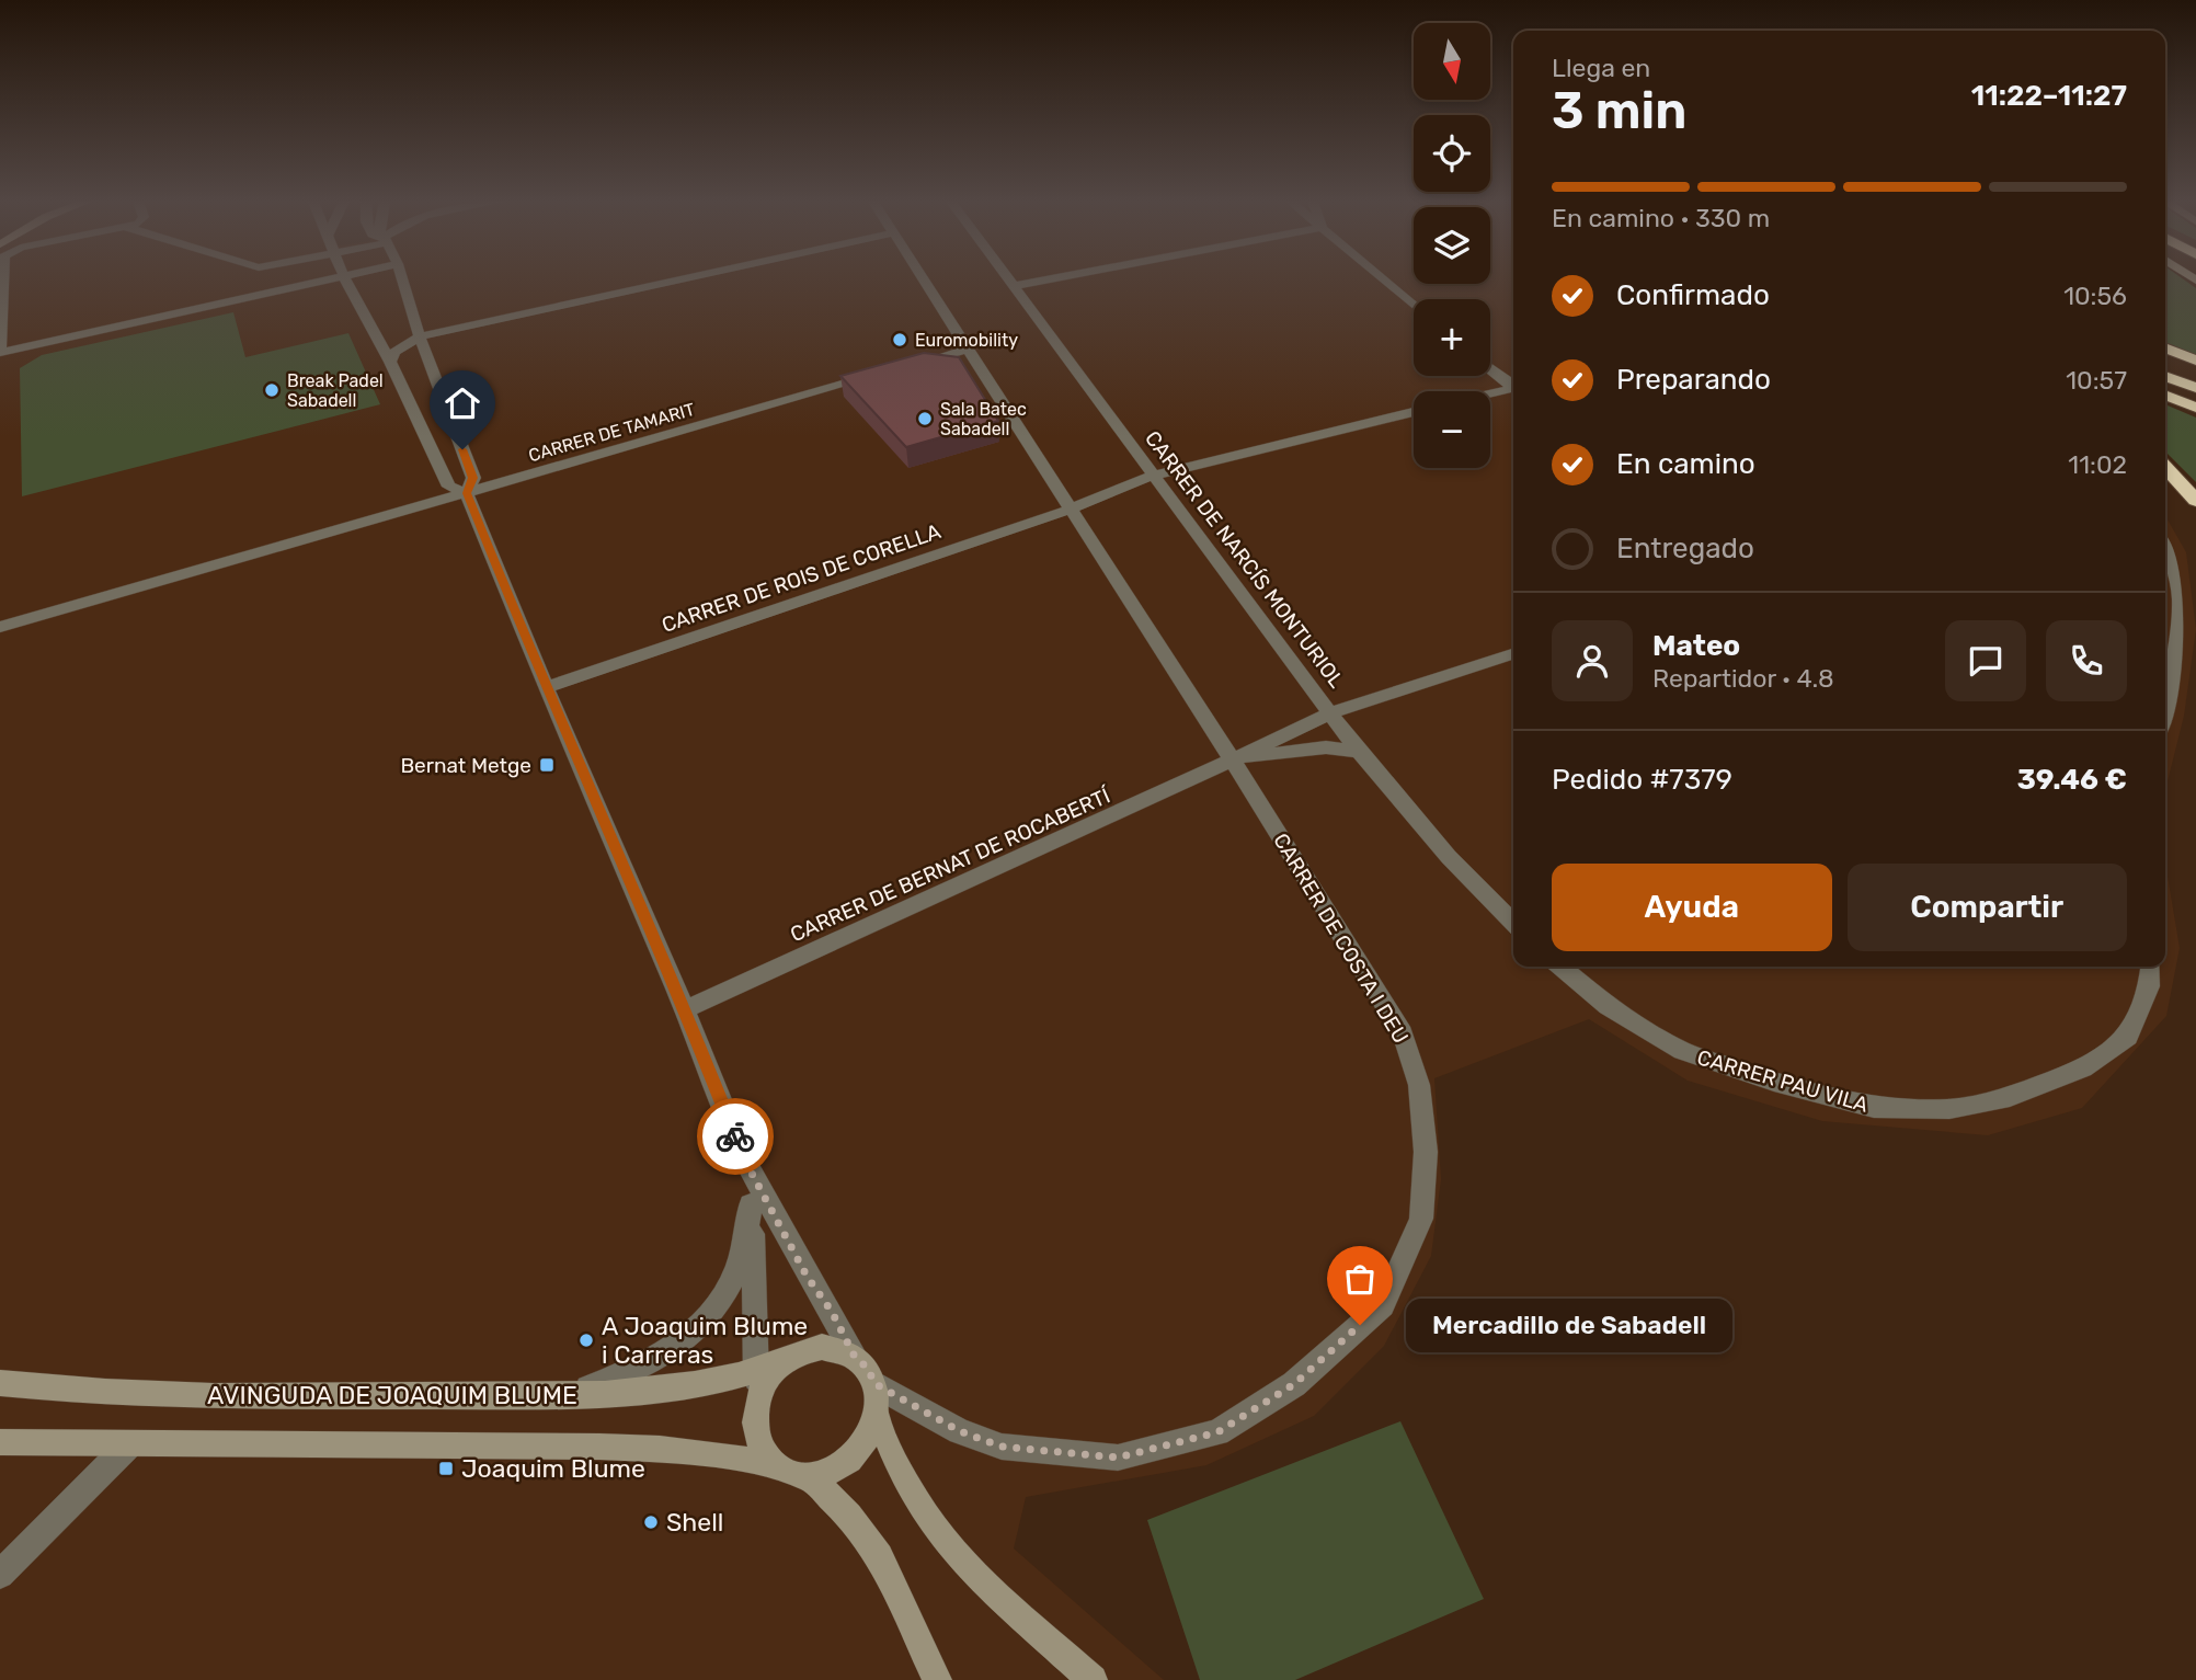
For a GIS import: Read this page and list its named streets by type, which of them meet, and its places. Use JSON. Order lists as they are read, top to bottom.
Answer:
{
  "streets": {
    "main road": ["AVINGUDA DE JOAQUIM BLUME"],
    "street": [
      "CARRER DE TAMARIT",
      "CARRER DE NARCÍS MONTURIOL",
      "CARRER DE ROIS DE CORELLA",
      "CARRER DE BERNAT DE ROCABERTÍ",
      "CARRER DE COSTA I DEU",
      "CARRER PAU VILA"
    ]
  },
  "crossings": [
    ["CARRER DE NARCÍS MONTURIOL", "CARRER DE ROIS DE CORELLA"],
    ["CARRER DE NARCÍS MONTURIOL", "CARRER DE BERNAT DE ROCABERTÍ"],
    ["CARRER DE ROIS DE CORELLA", "CARRER DE COSTA I DEU"],
    ["CARRER DE BERNAT DE ROCABERTÍ", "CARRER DE COSTA I DEU"],
    ["CARRER DE COSTA I DEU", "AVINGUDA DE JOAQUIM BLUME"]
  ],
  "places": {
    "other": [
      "Euromobility",
      "Break Padel Sabadell",
      "Sala Batec Sabadell",
      "Mercadillo de Sabadell",
      "A Joaquim Blume i Carreras",
      "Shell"
    ],
    "transit": ["Bernat Metge", "Joaquim Blume"]
  },
  "north": "bottom",
  "page": {
    "map_buttons": ["+", "−"],
    "heading": ["3 min", "Llega en", "11:22–11:27"],
    "panel": [
      "Mateo",
      "Repartidor · 4.8",
      "Pedido #7379",
      "39.46 €"
    ],
    "bar": "En camino · 330 m",
    "list": [
      ["Confirmado", "10:56"],
      ["Preparando", "10:57"],
      ["En camino", "11:02"],
      "Entregado"
    ],
    "buttons": ["Ayuda", "Compartir"],
    "bubble": "Mercadillo de Sabadell"
  }
}
